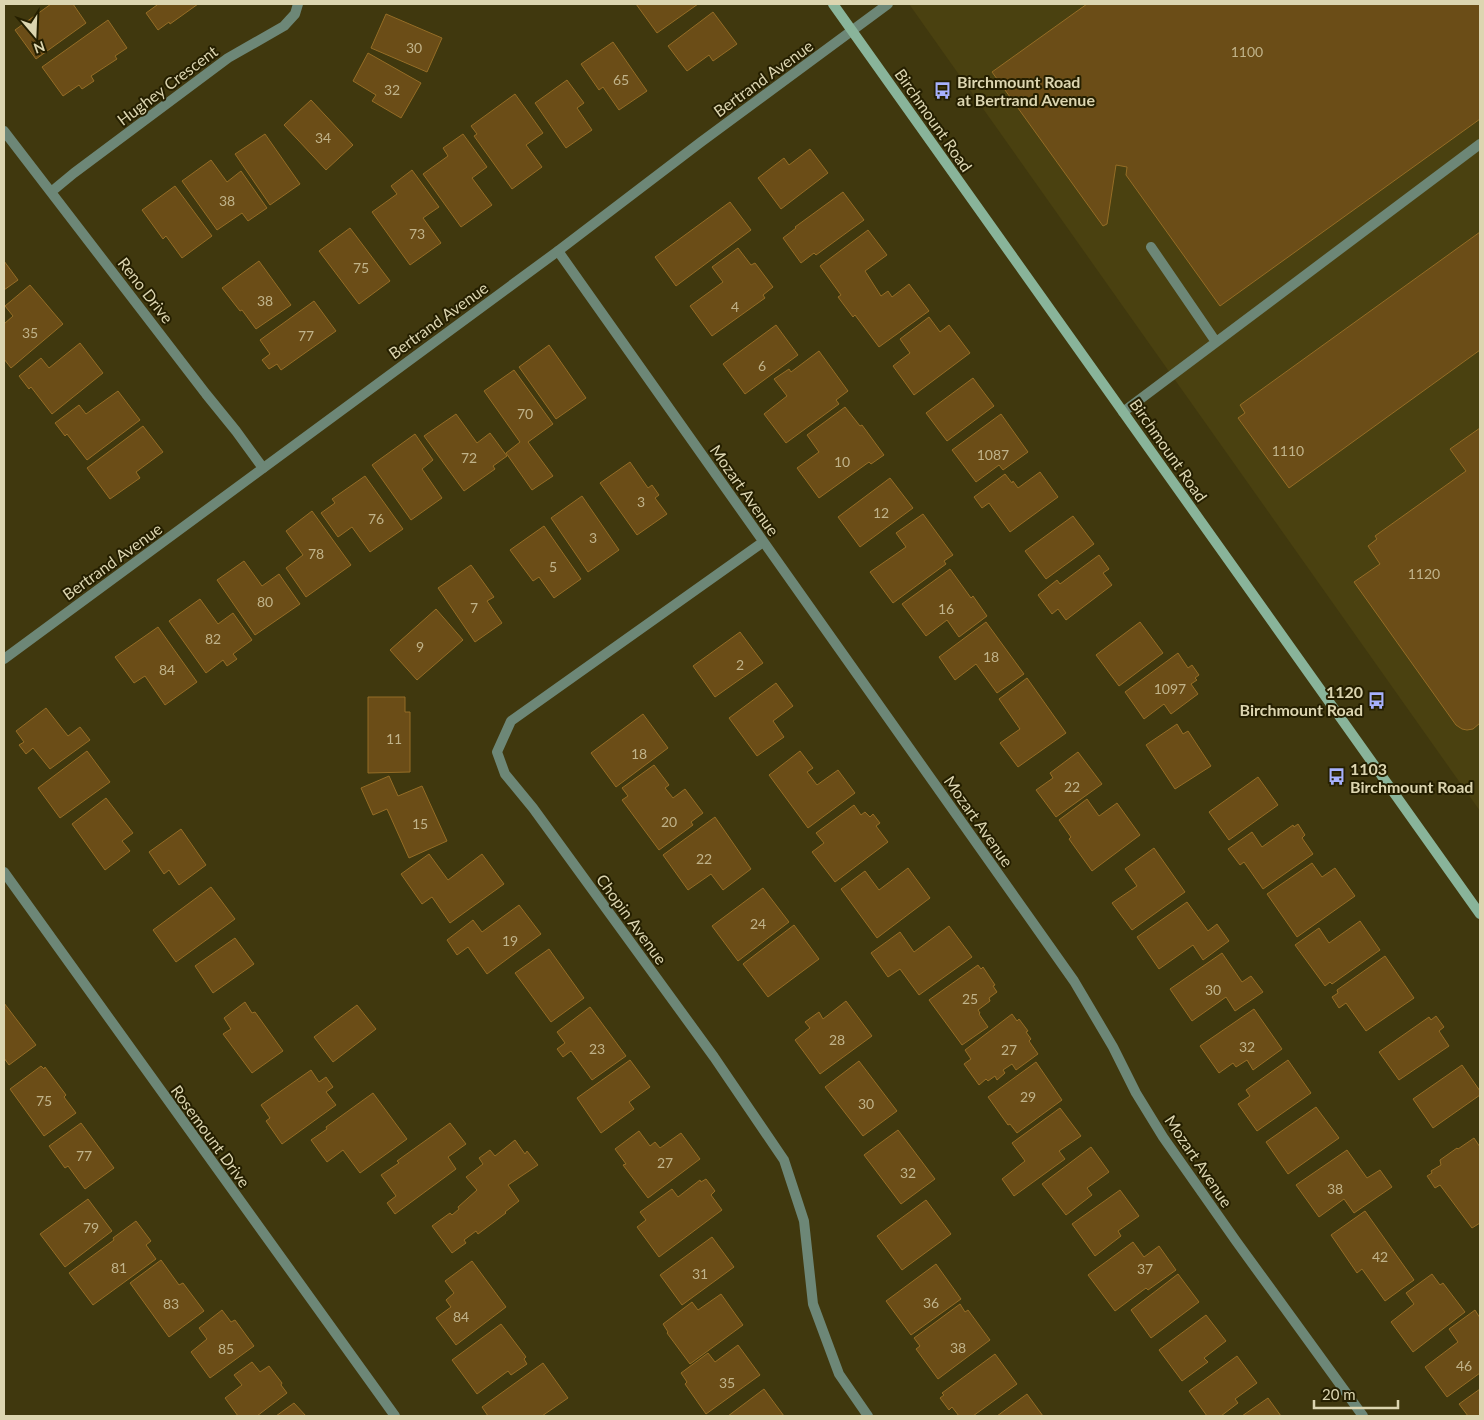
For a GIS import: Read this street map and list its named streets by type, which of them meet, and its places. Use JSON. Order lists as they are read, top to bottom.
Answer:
{
  "streets": {
    "main road": ["Birchmount Road"],
    "street": [
      "Bertrand Avenue",
      "Hughey Crescent",
      "Reno Drive",
      "Mozart Avenue",
      "Chopin Avenue",
      "Rosemount Drive"
    ]
  },
  "crossings": [
    ["Bertrand Avenue", "Birchmount Road"],
    ["Bertrand Avenue", "Reno Drive"],
    ["Bertrand Avenue", "Mozart Avenue"],
    ["Hughey Crescent", "Reno Drive"],
    ["Mozart Avenue", "Chopin Avenue"]
  ],
  "places": {
    "bus stop": ["Birchmount Road at Bertrand Avenue", "1120 Birchmount Road", "1103 Birchmount Road"]
  },
  "house_numbers": [
    "30",
    "1100",
    "65",
    "32",
    "34",
    "38",
    "73",
    "75",
    "38",
    "4",
    "35",
    "77",
    "6",
    "70",
    "1110",
    "1087",
    "72",
    "10",
    "3",
    "12",
    "76",
    "3",
    "78",
    "5",
    "1120",
    "80",
    "7",
    "16",
    "82",
    "9",
    "18",
    "2",
    "84",
    "1097",
    "11",
    "18",
    "22",
    "20",
    "15",
    "22",
    "24",
    "19",
    "30",
    "25",
    "28",
    "32",
    "23",
    "27",
    "29",
    "75",
    "30",
    "77",
    "27",
    "32",
    "38",
    "79",
    "42",
    "81",
    "37",
    "31",
    "36",
    "83",
    "84",
    "38",
    "85",
    "46",
    "35"
  ],
  "scale_bar": "20 m",
  "north": "bottom"
}
